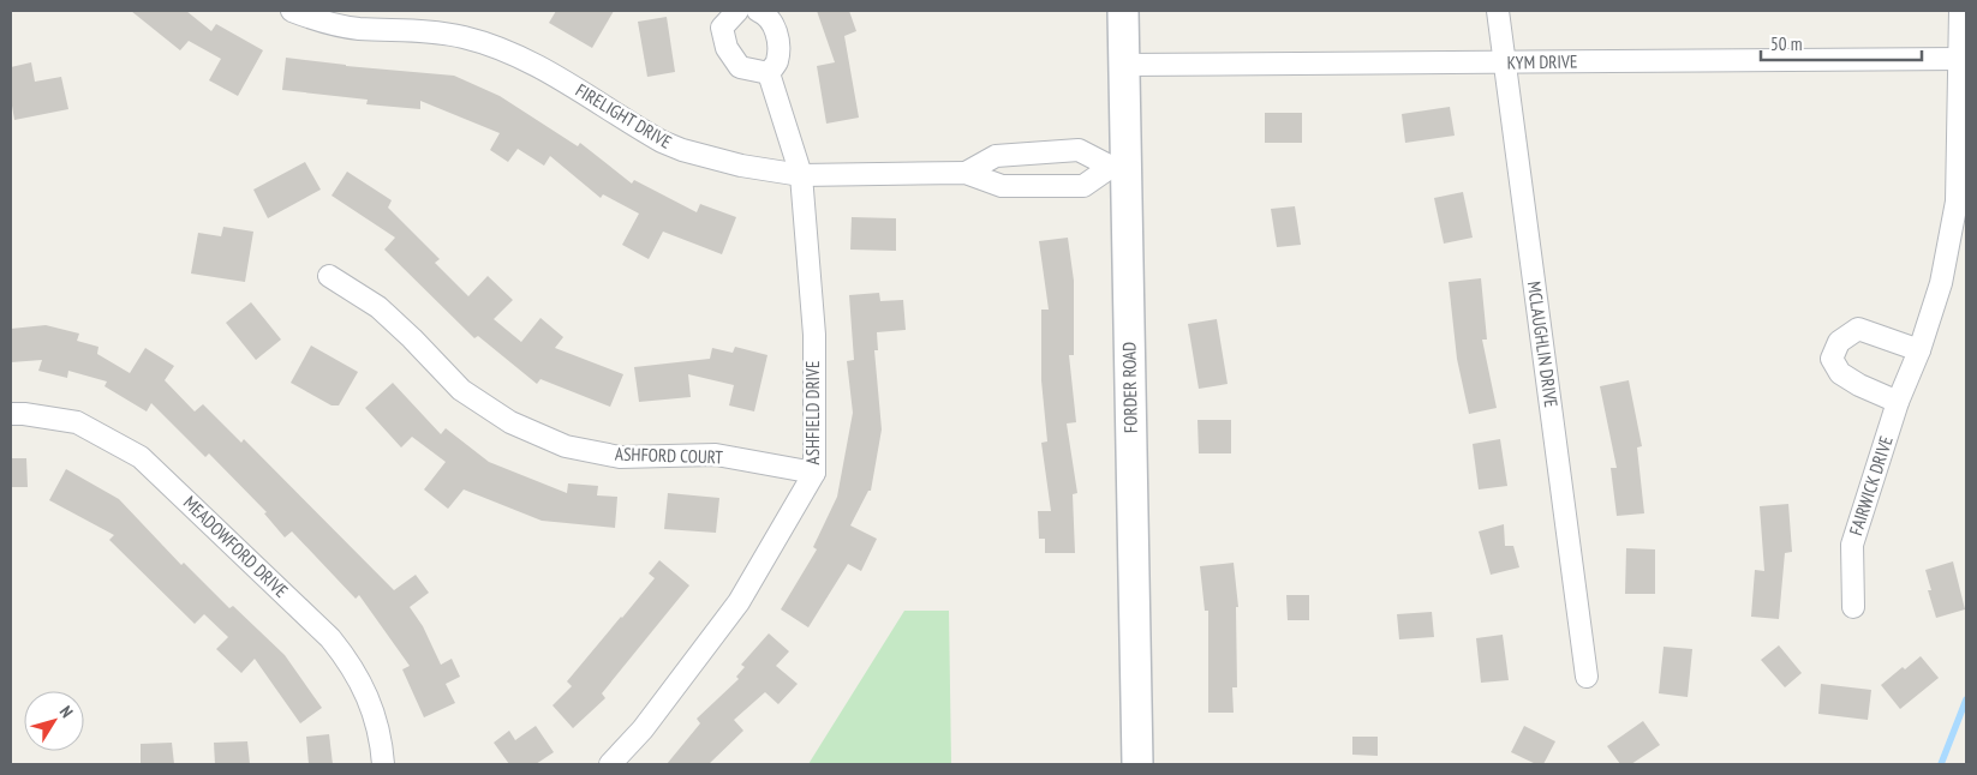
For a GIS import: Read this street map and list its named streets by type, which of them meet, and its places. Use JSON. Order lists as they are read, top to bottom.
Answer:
{
  "streets": {
    "main road": ["FORDER ROAD"],
    "street": [
      "KYM DRIVE",
      "FIRELIGHT DRIVE",
      "MCLAUGHLIN DRIVE",
      "ASHFIELD DRIVE",
      "ASHFORD COURT",
      "FAIRWICK DRIVE",
      "MEADOWFORD DRIVE"
    ]
  },
  "crossings": [
    ["KYM DRIVE", "MCLAUGHLIN DRIVE"],
    ["KYM DRIVE", "FORDER ROAD"],
    ["KYM DRIVE", "FAIRWICK DRIVE"],
    ["FIRELIGHT DRIVE", "FORDER ROAD"],
    ["FIRELIGHT DRIVE", "ASHFIELD DRIVE"],
    ["ASHFIELD DRIVE", "ASHFORD COURT"]
  ],
  "scale_bar": "50 m",
  "north": "top right"
}
